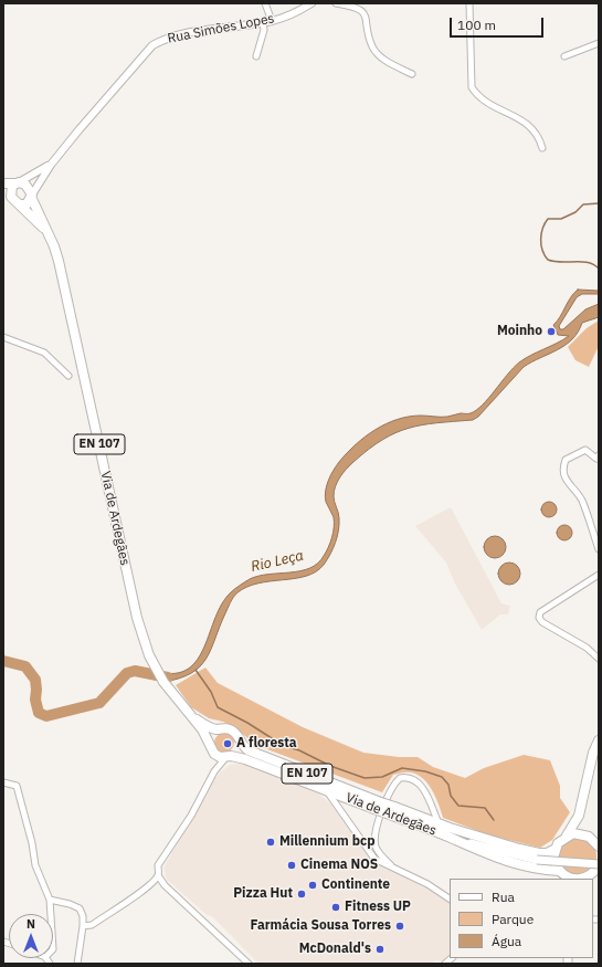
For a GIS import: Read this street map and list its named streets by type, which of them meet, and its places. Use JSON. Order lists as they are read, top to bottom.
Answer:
{
  "streets": {
    "main road": ["EN 107", "Via de Ardegães"],
    "street": ["Rua Simões Lopes"]
  },
  "crossings": [
    ["Rua Simões Lopes", "EN 107"],
    ["Rua Simões Lopes", "Via de Ardegães"],
    ["EN 107", "Via de Ardegães"]
  ],
  "water": ["Rio Leça"],
  "places": [
    "Moinho",
    "A floresta",
    "Millennium bcp",
    "Cinema NOS",
    "Continente",
    "Pizza Hut",
    "Fitness UP",
    "Farmácia Sousa Torres",
    "McDonald's"
  ],
  "legend": ["Rua", "Parque", "Água"],
  "scale_bar": "100 m",
  "north": "top"
}
